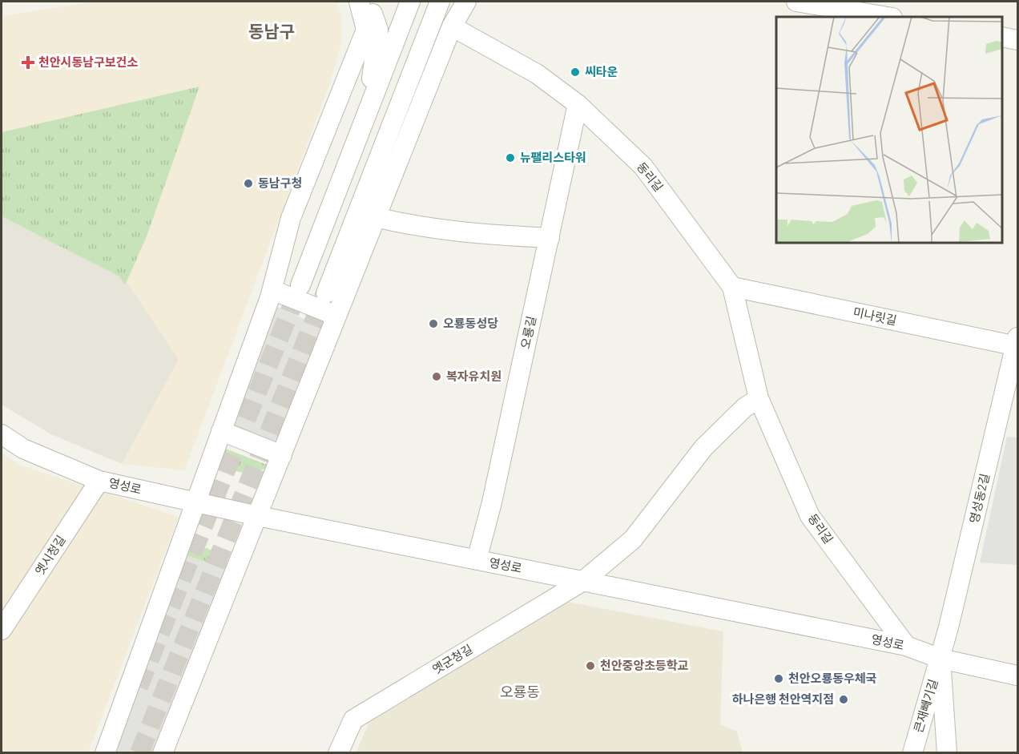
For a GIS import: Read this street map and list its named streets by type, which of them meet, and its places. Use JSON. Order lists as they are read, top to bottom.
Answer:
{
  "streets": {
    "street": [
      "동리길",
      "미나릿길",
      "오룡길",
      "영성로",
      "영성동2길",
      "옛시청길",
      "옛군청길",
      "큰재빼기길"
    ]
  },
  "crossings": [
    ["동리길", "미나릿길"],
    ["동리길", "오룡길"],
    ["동리길", "영성로"],
    ["미나릿길", "영성동2길"],
    ["오룡길", "영성로"],
    ["영성로", "영성동2길"],
    ["영성로", "옛시청길"],
    ["영성로", "옛군청길"],
    ["영성로", "큰재빼기길"],
    ["영성동2길", "큰재빼기길"]
  ],
  "districts": ["동남구", "오룡동"],
  "places": {
    "health": ["천안시동남구보건소"],
    "other": [
      "씨타운",
      "뉴팰리스타워",
      "동남구청",
      "오룡동성당",
      "복자유치원",
      "천안중앙초등학교",
      "천안오룡동우체국",
      "하나은행 천안역지점"
    ]
  }
}
